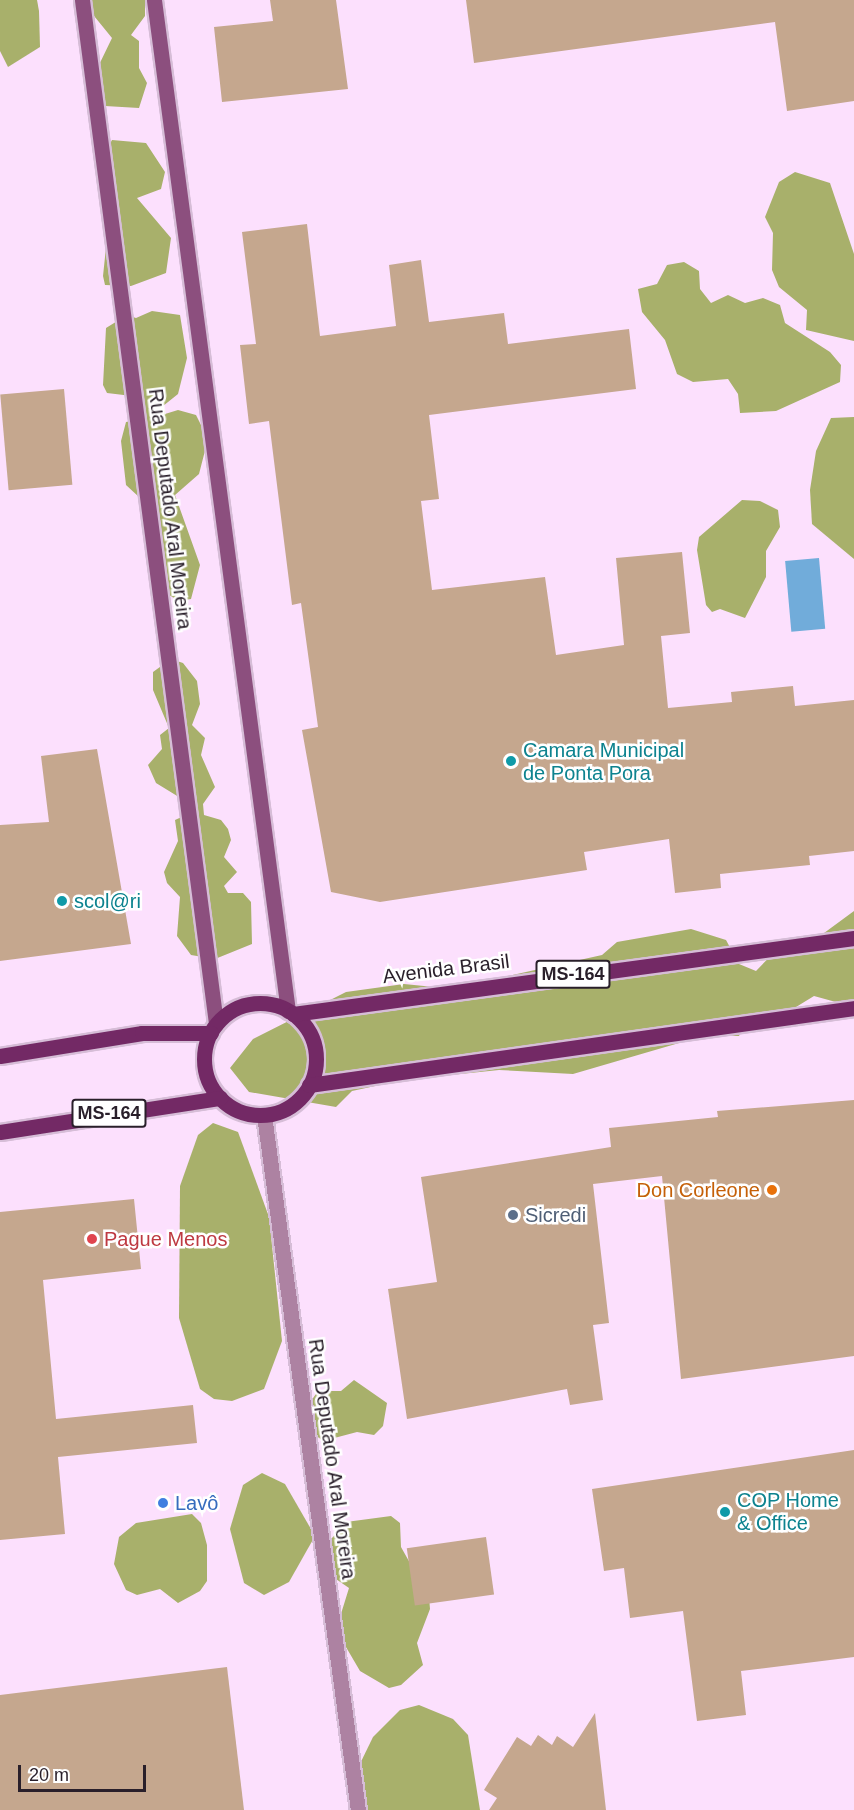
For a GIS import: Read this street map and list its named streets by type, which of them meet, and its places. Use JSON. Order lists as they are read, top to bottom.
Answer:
{
  "streets": {
    "main road": ["Rua Deputado Aral Moreira", "Avenida Brasil", "MS-164"]
  },
  "crossings": [
    ["Rua Deputado Aral Moreira", "Avenida Brasil"],
    ["Rua Deputado Aral Moreira", "MS-164"],
    ["Avenida Brasil", "MS-164"]
  ],
  "places": [
    "Camara Municipal de Ponta Pora",
    "scol@ri",
    "Don Corleone",
    "Sicredi",
    "Pague Menos",
    "Lavô",
    "COP Home & Office"
  ],
  "scale_bar": "20 m"
}
